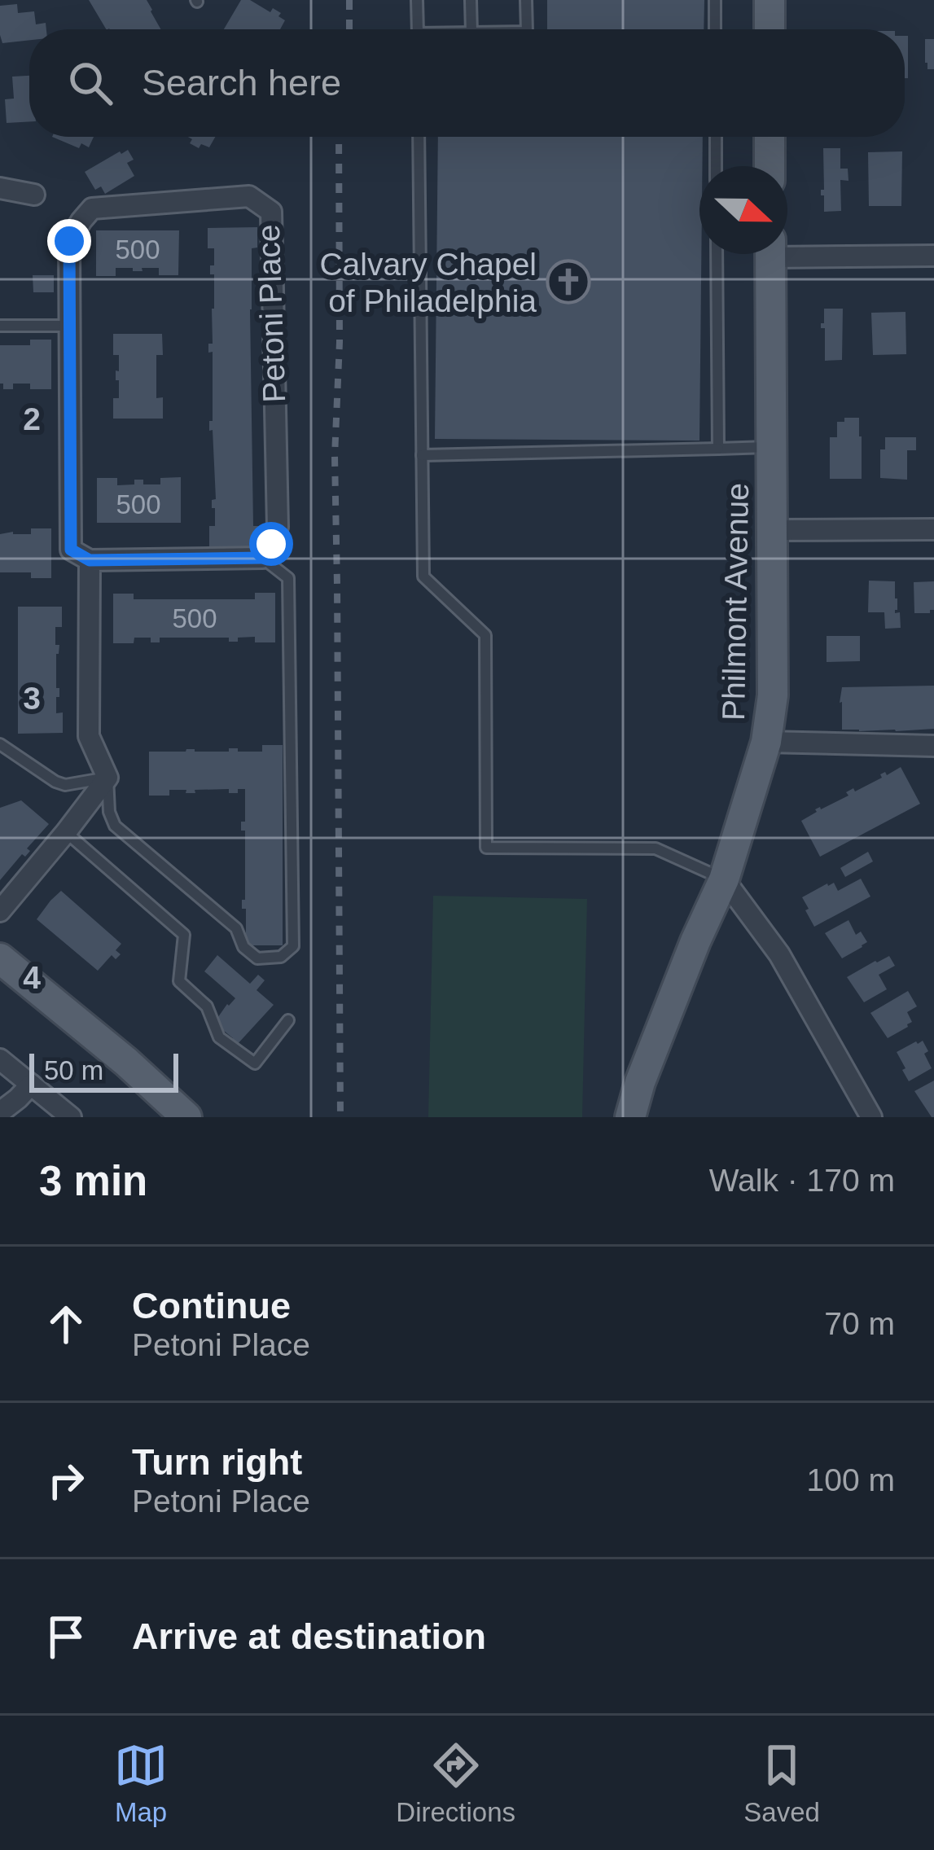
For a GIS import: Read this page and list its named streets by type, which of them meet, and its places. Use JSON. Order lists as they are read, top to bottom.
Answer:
{
  "streets": {
    "main road": ["Philmont Avenue"],
    "street": ["Petoni Place"]
  },
  "places": {
    "church": ["Calvary Chapel of Philadelphia"]
  },
  "house_numbers": ["500", "500", "500"],
  "scale_bar": "50 m",
  "north": "right",
  "page": {
    "search": "Search here",
    "scale": "50 m",
    "heading": ["3 min", "Walk · 170 m"],
    "list": [
      ["Continue", "Petoni Place", "70 m"],
      ["Turn right", "Petoni Place", "100 m"],
      "Arrive at destination"
    ],
    "nav": ["Map", "Directions", "Saved"]
  },
  "grid": {
    "rows": ["2", "3", "4"]
  }
}
